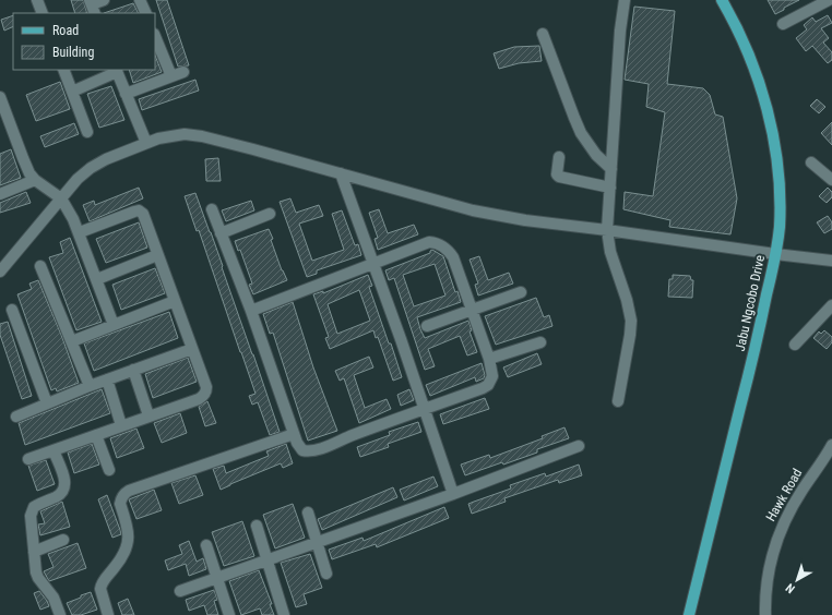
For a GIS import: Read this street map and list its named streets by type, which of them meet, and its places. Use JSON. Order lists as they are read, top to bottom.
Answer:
{
  "streets": {
    "main road": ["Jabu Ngcobo Drive"],
    "street": ["Hawk Road"]
  },
  "legend": ["Road", "Building"],
  "north": "bottom left"
}
